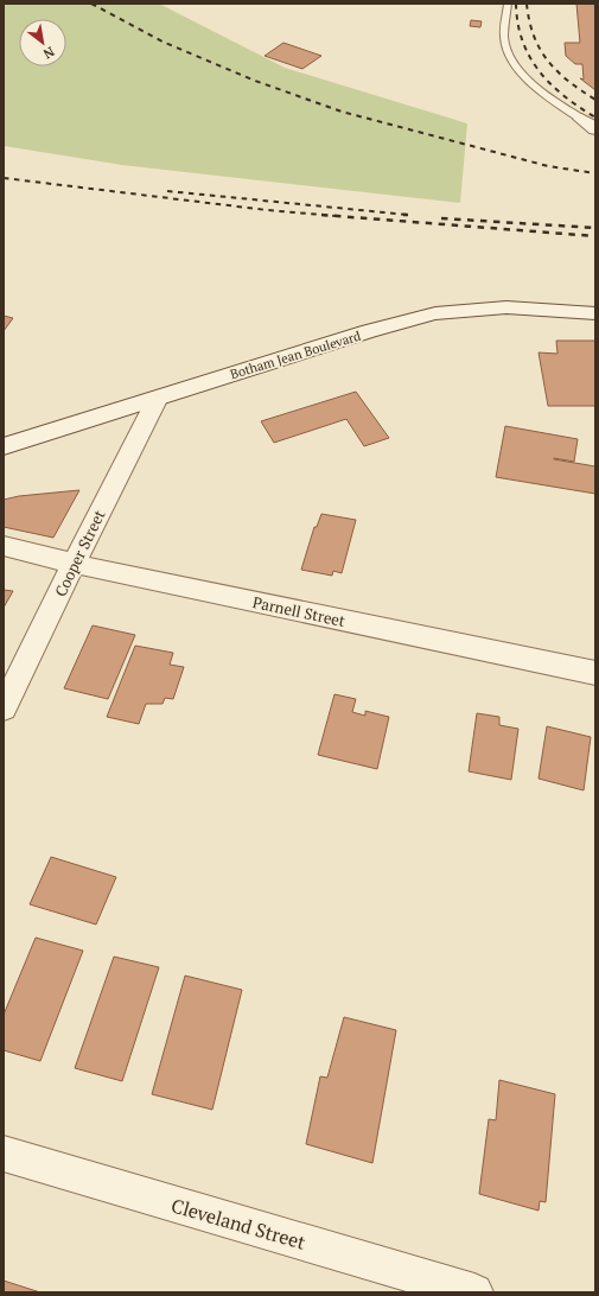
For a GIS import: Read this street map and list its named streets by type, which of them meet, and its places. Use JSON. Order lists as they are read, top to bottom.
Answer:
{
  "streets": {
    "street": [
      "Botham Jean Boulevard",
      "Cooper Street",
      "Parnell Street",
      "Cleveland Street"
    ]
  },
  "crossings": [
    ["Botham Jean Boulevard", "Cooper Street"],
    ["Cooper Street", "Parnell Street"]
  ],
  "north": "bottom right"
}
